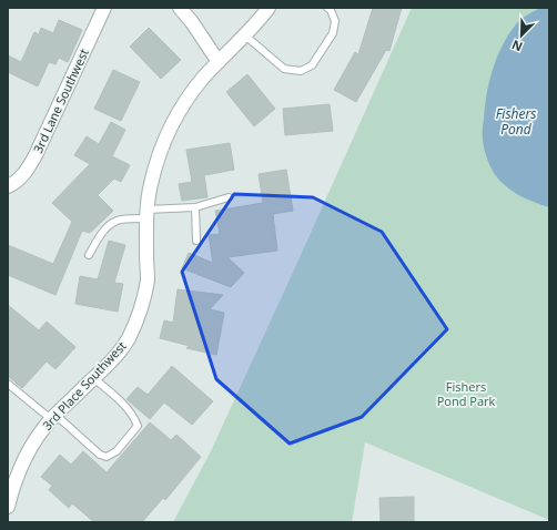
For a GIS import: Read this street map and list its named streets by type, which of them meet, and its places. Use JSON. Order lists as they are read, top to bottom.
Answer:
{
  "streets": {
    "street": ["3rd Lane Southwest", "3rd Place Southwest"]
  },
  "water": ["Fishers Pond"],
  "parks": ["Fishers Pond Park"],
  "north": "bottom left"
}
